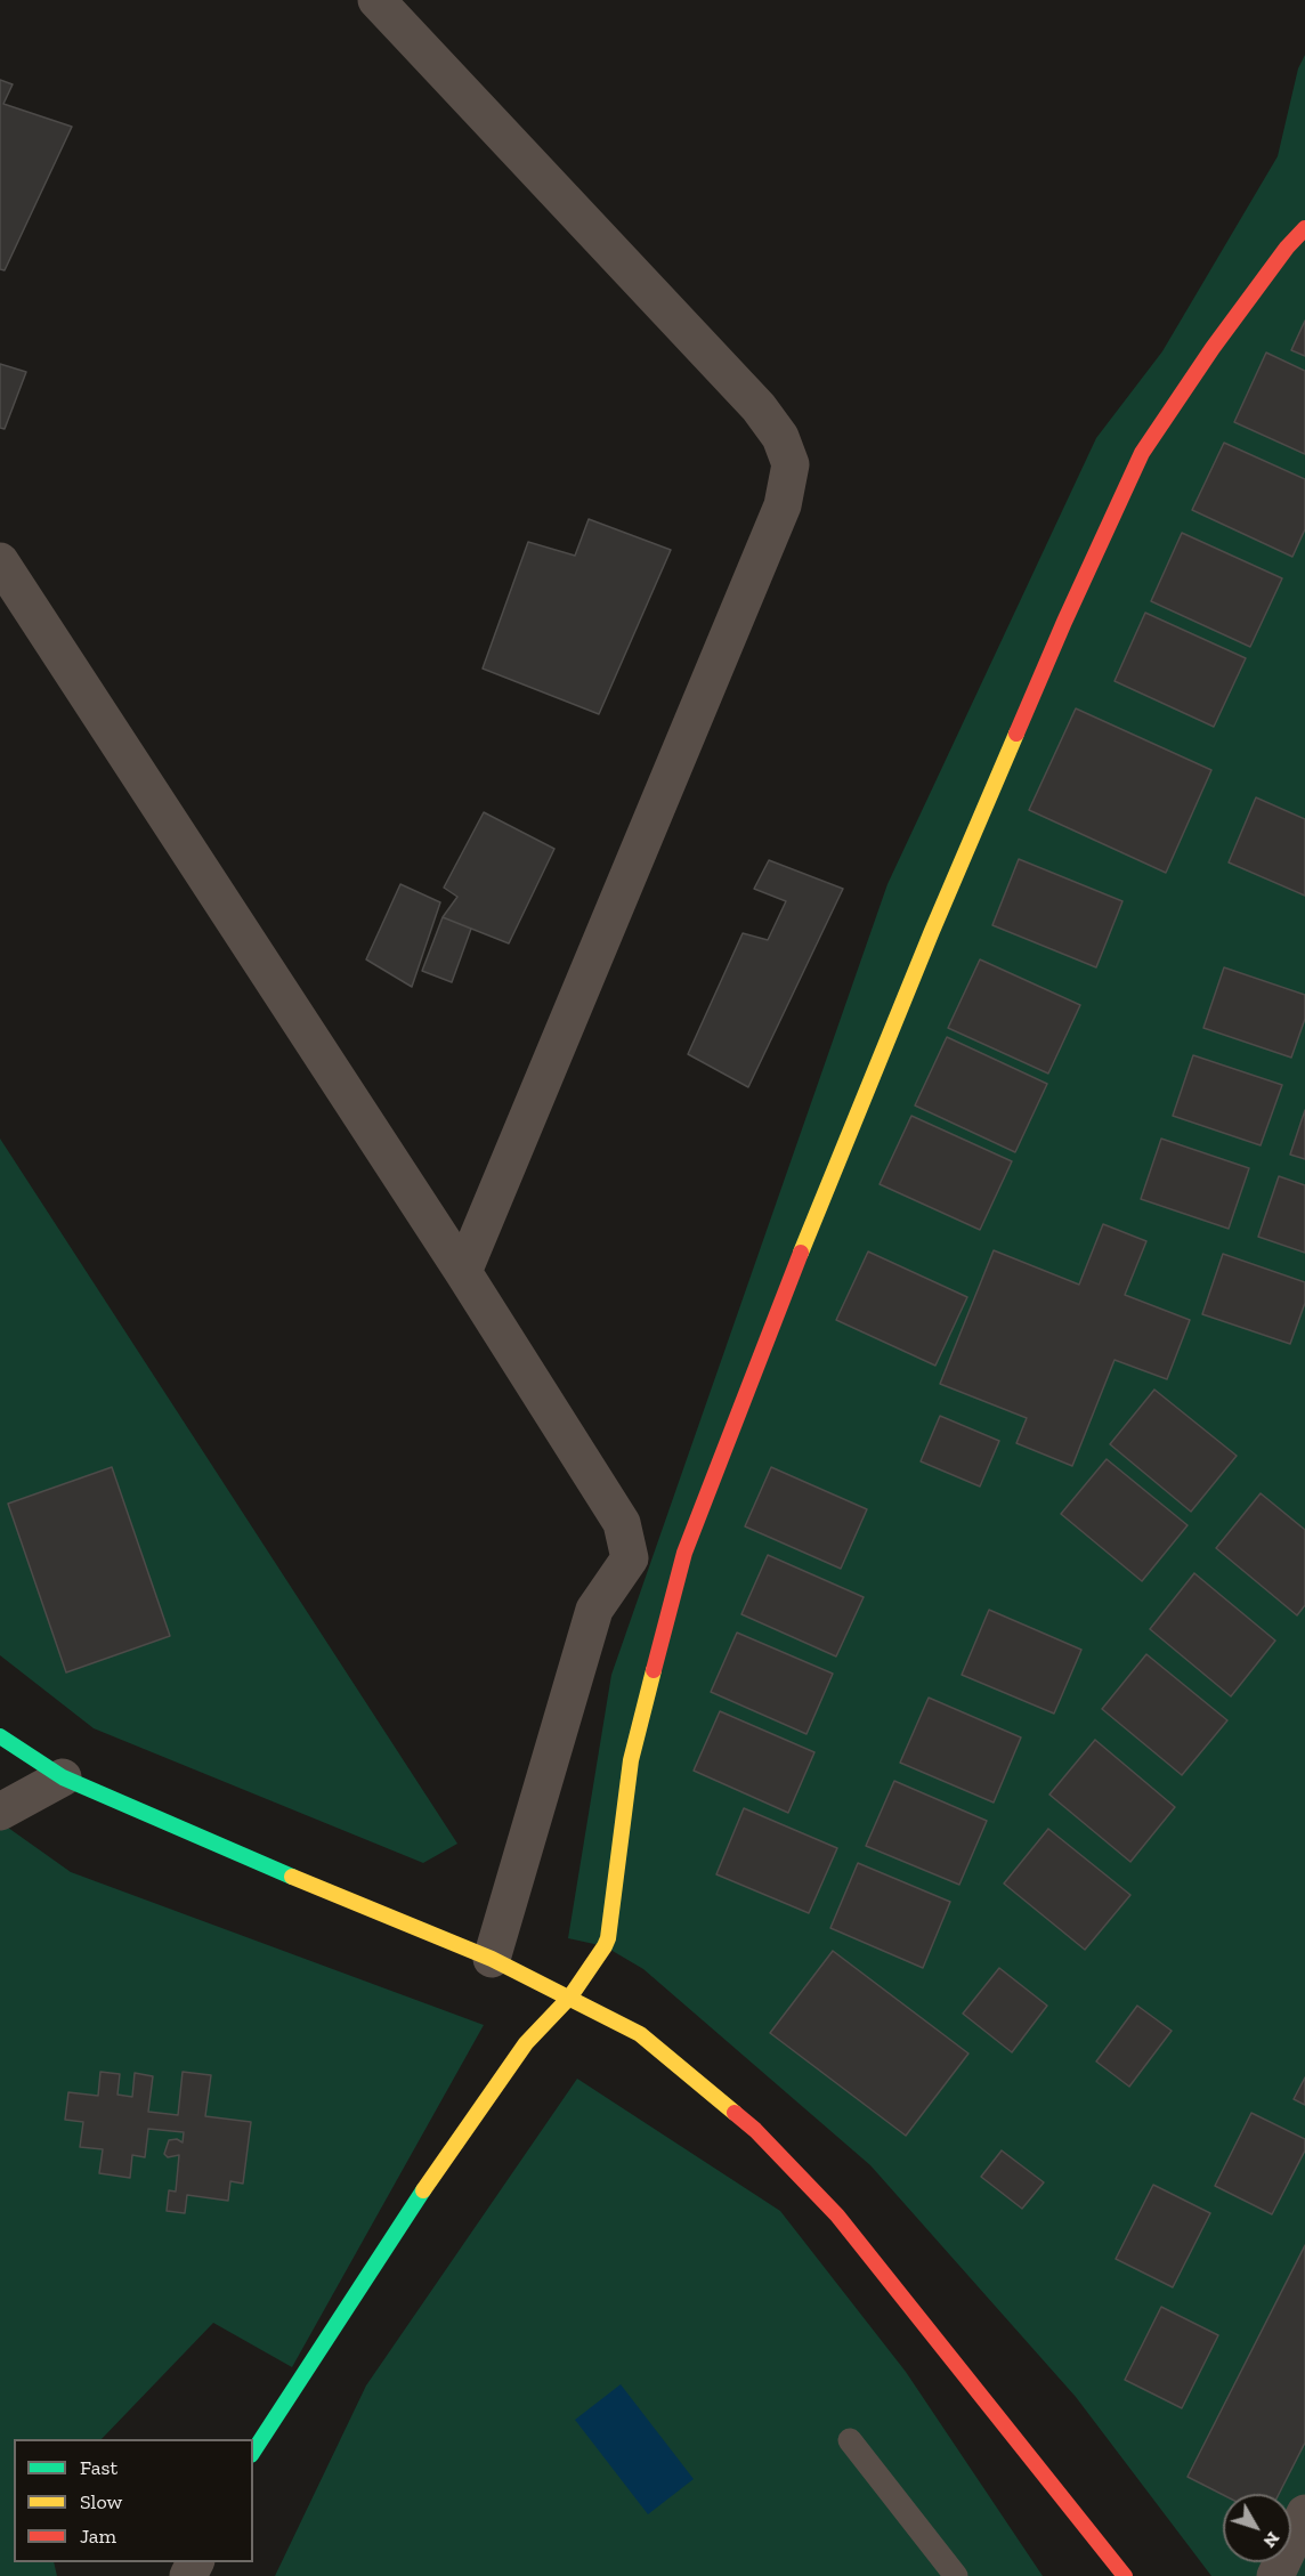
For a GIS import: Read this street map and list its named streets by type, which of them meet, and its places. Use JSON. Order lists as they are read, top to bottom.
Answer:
{
  "legend": ["Fast", "Slow", "Jam"],
  "north": "bottom right"
}
